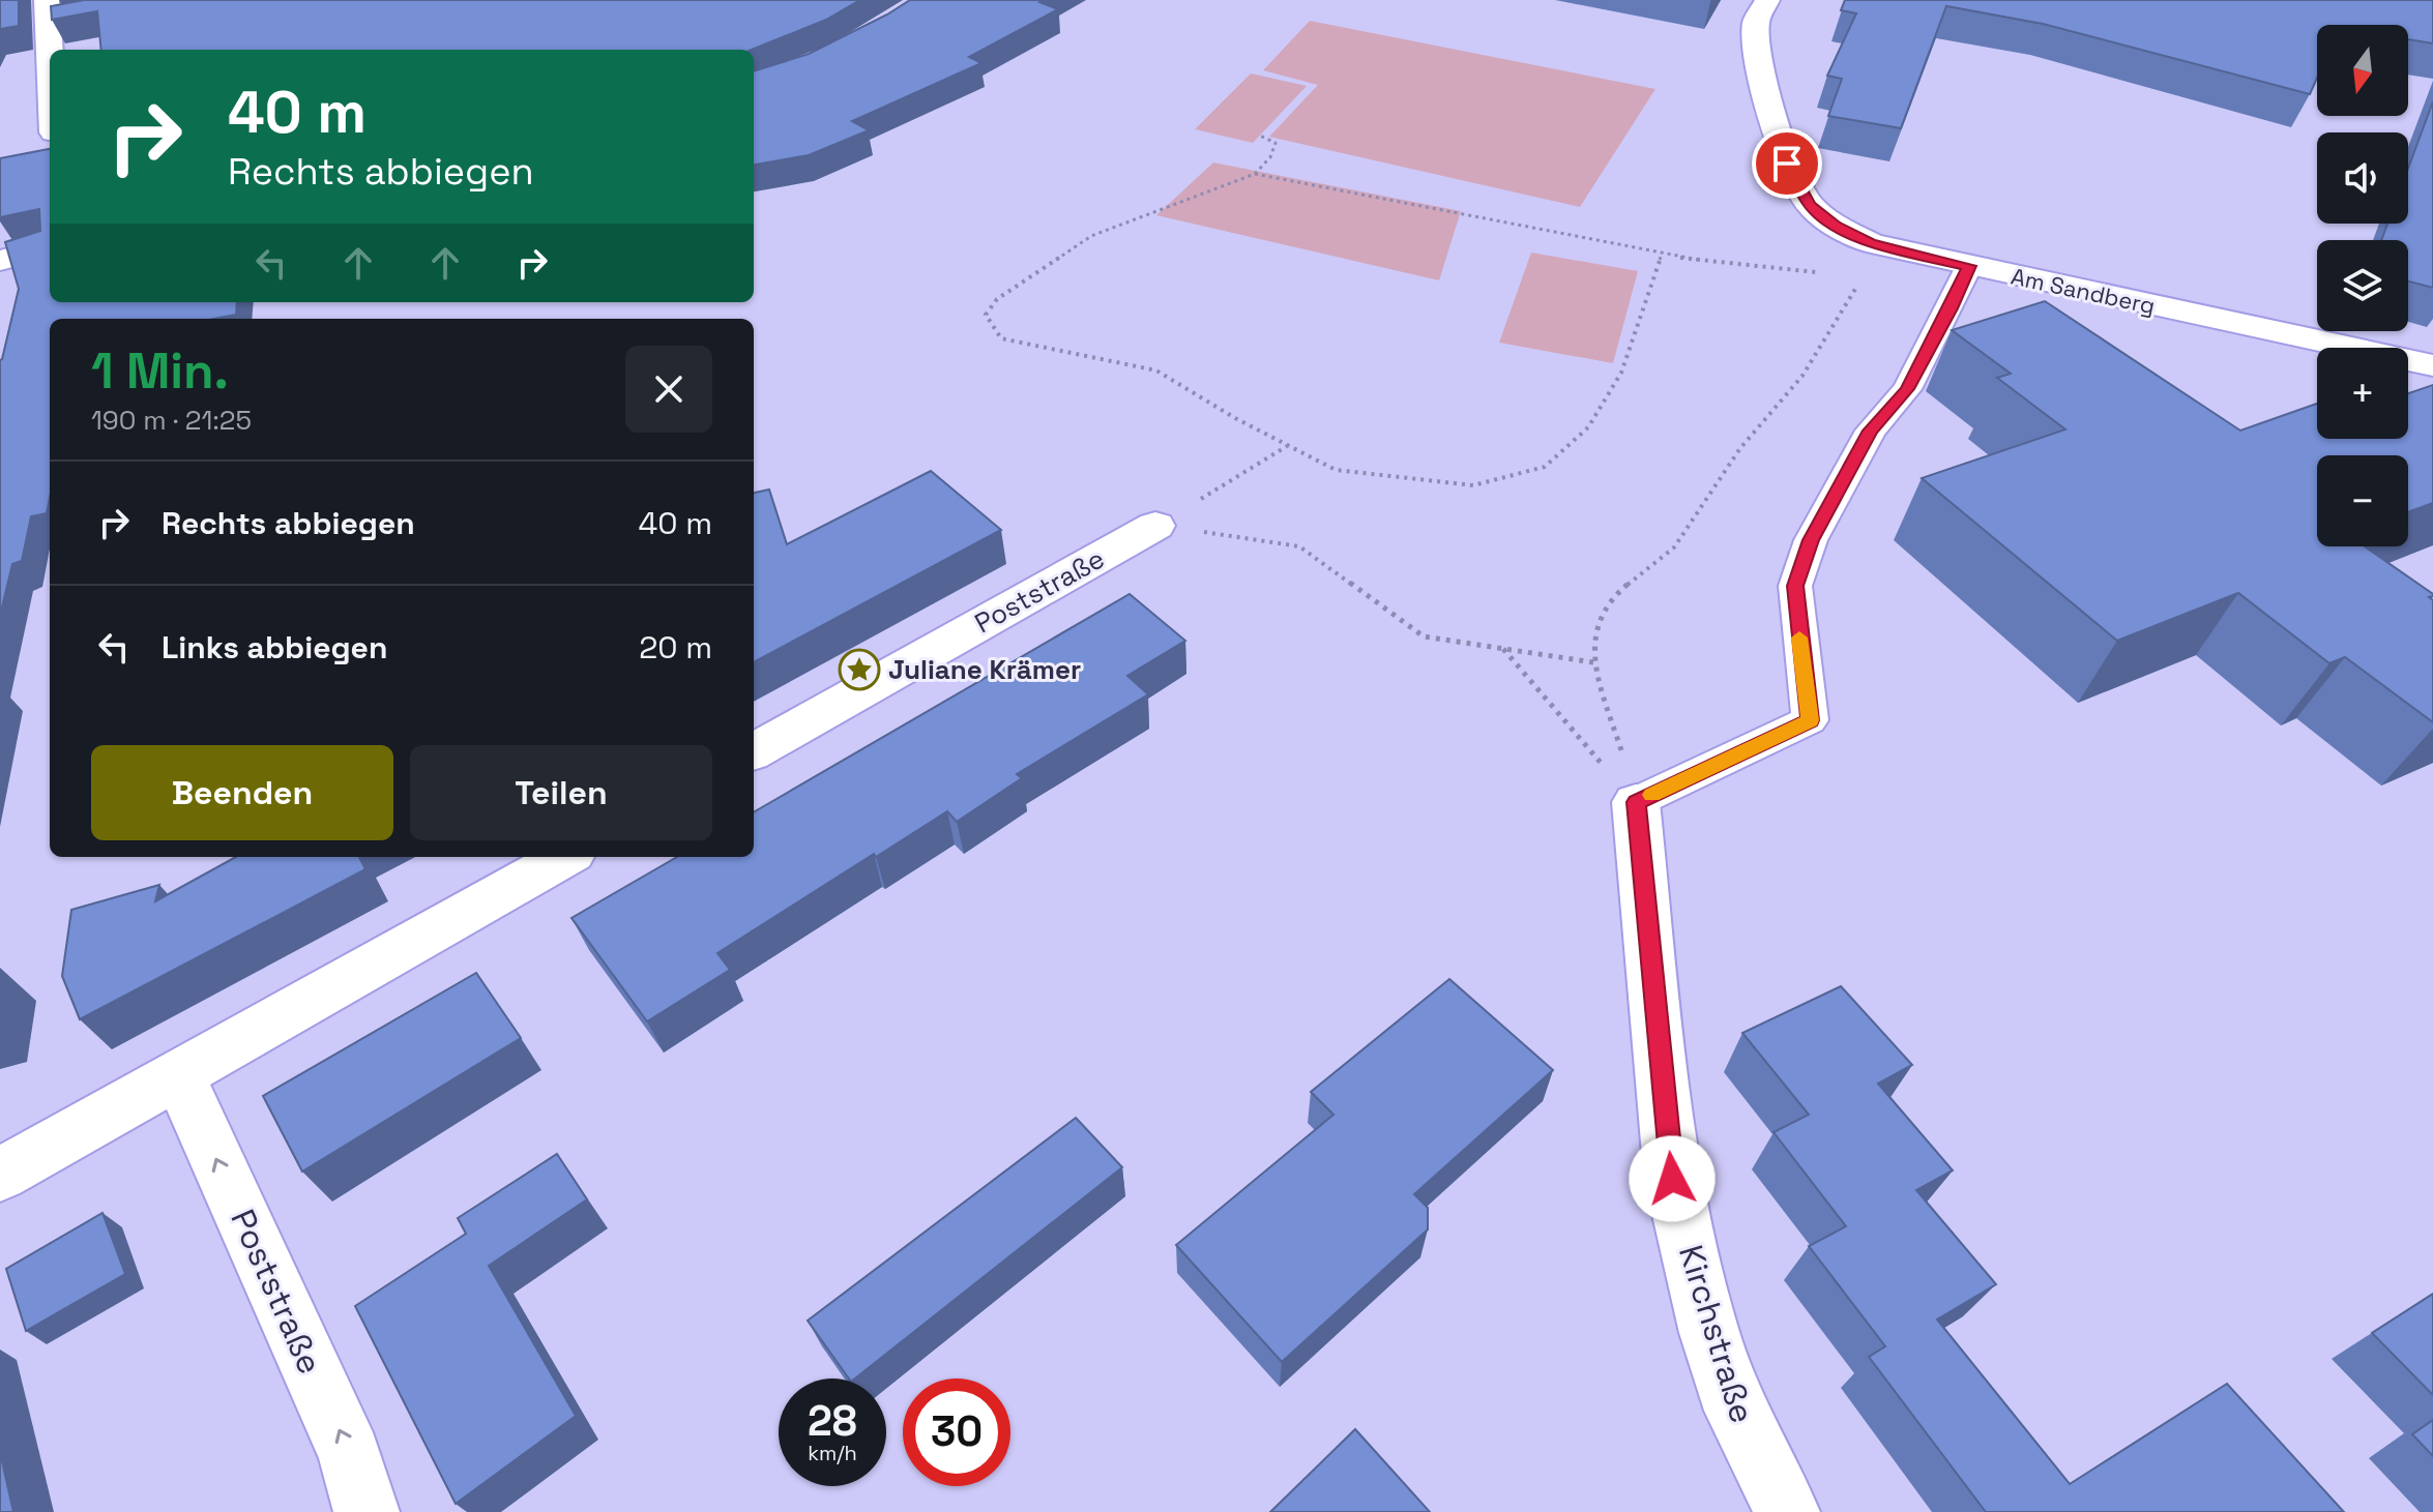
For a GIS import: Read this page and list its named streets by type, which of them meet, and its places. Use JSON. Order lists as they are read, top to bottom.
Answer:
{
  "streets": {
    "street": ["Am Sandberg", "Poststraße", "Kirchstraße"]
  },
  "one_way": ["Poststraße"],
  "places": {
    "place": ["Juliane Krämer"]
  },
  "north": "bottom",
  "page": {
    "map_buttons": ["+", "−"],
    "turn": ["40 m", "Rechts abbiegen"],
    "heading": ["1 Min.", "190 m · 21:25"],
    "list": [
      {
        "name": "Rechts abbiegen",
        "value": "40 m"
      },
      {
        "name": "Links abbiegen",
        "value": "20 m"
      }
    ],
    "buttons": ["Beenden", "Teilen"],
    "speed": "28 km/h",
    "limit": "30"
  }
}
